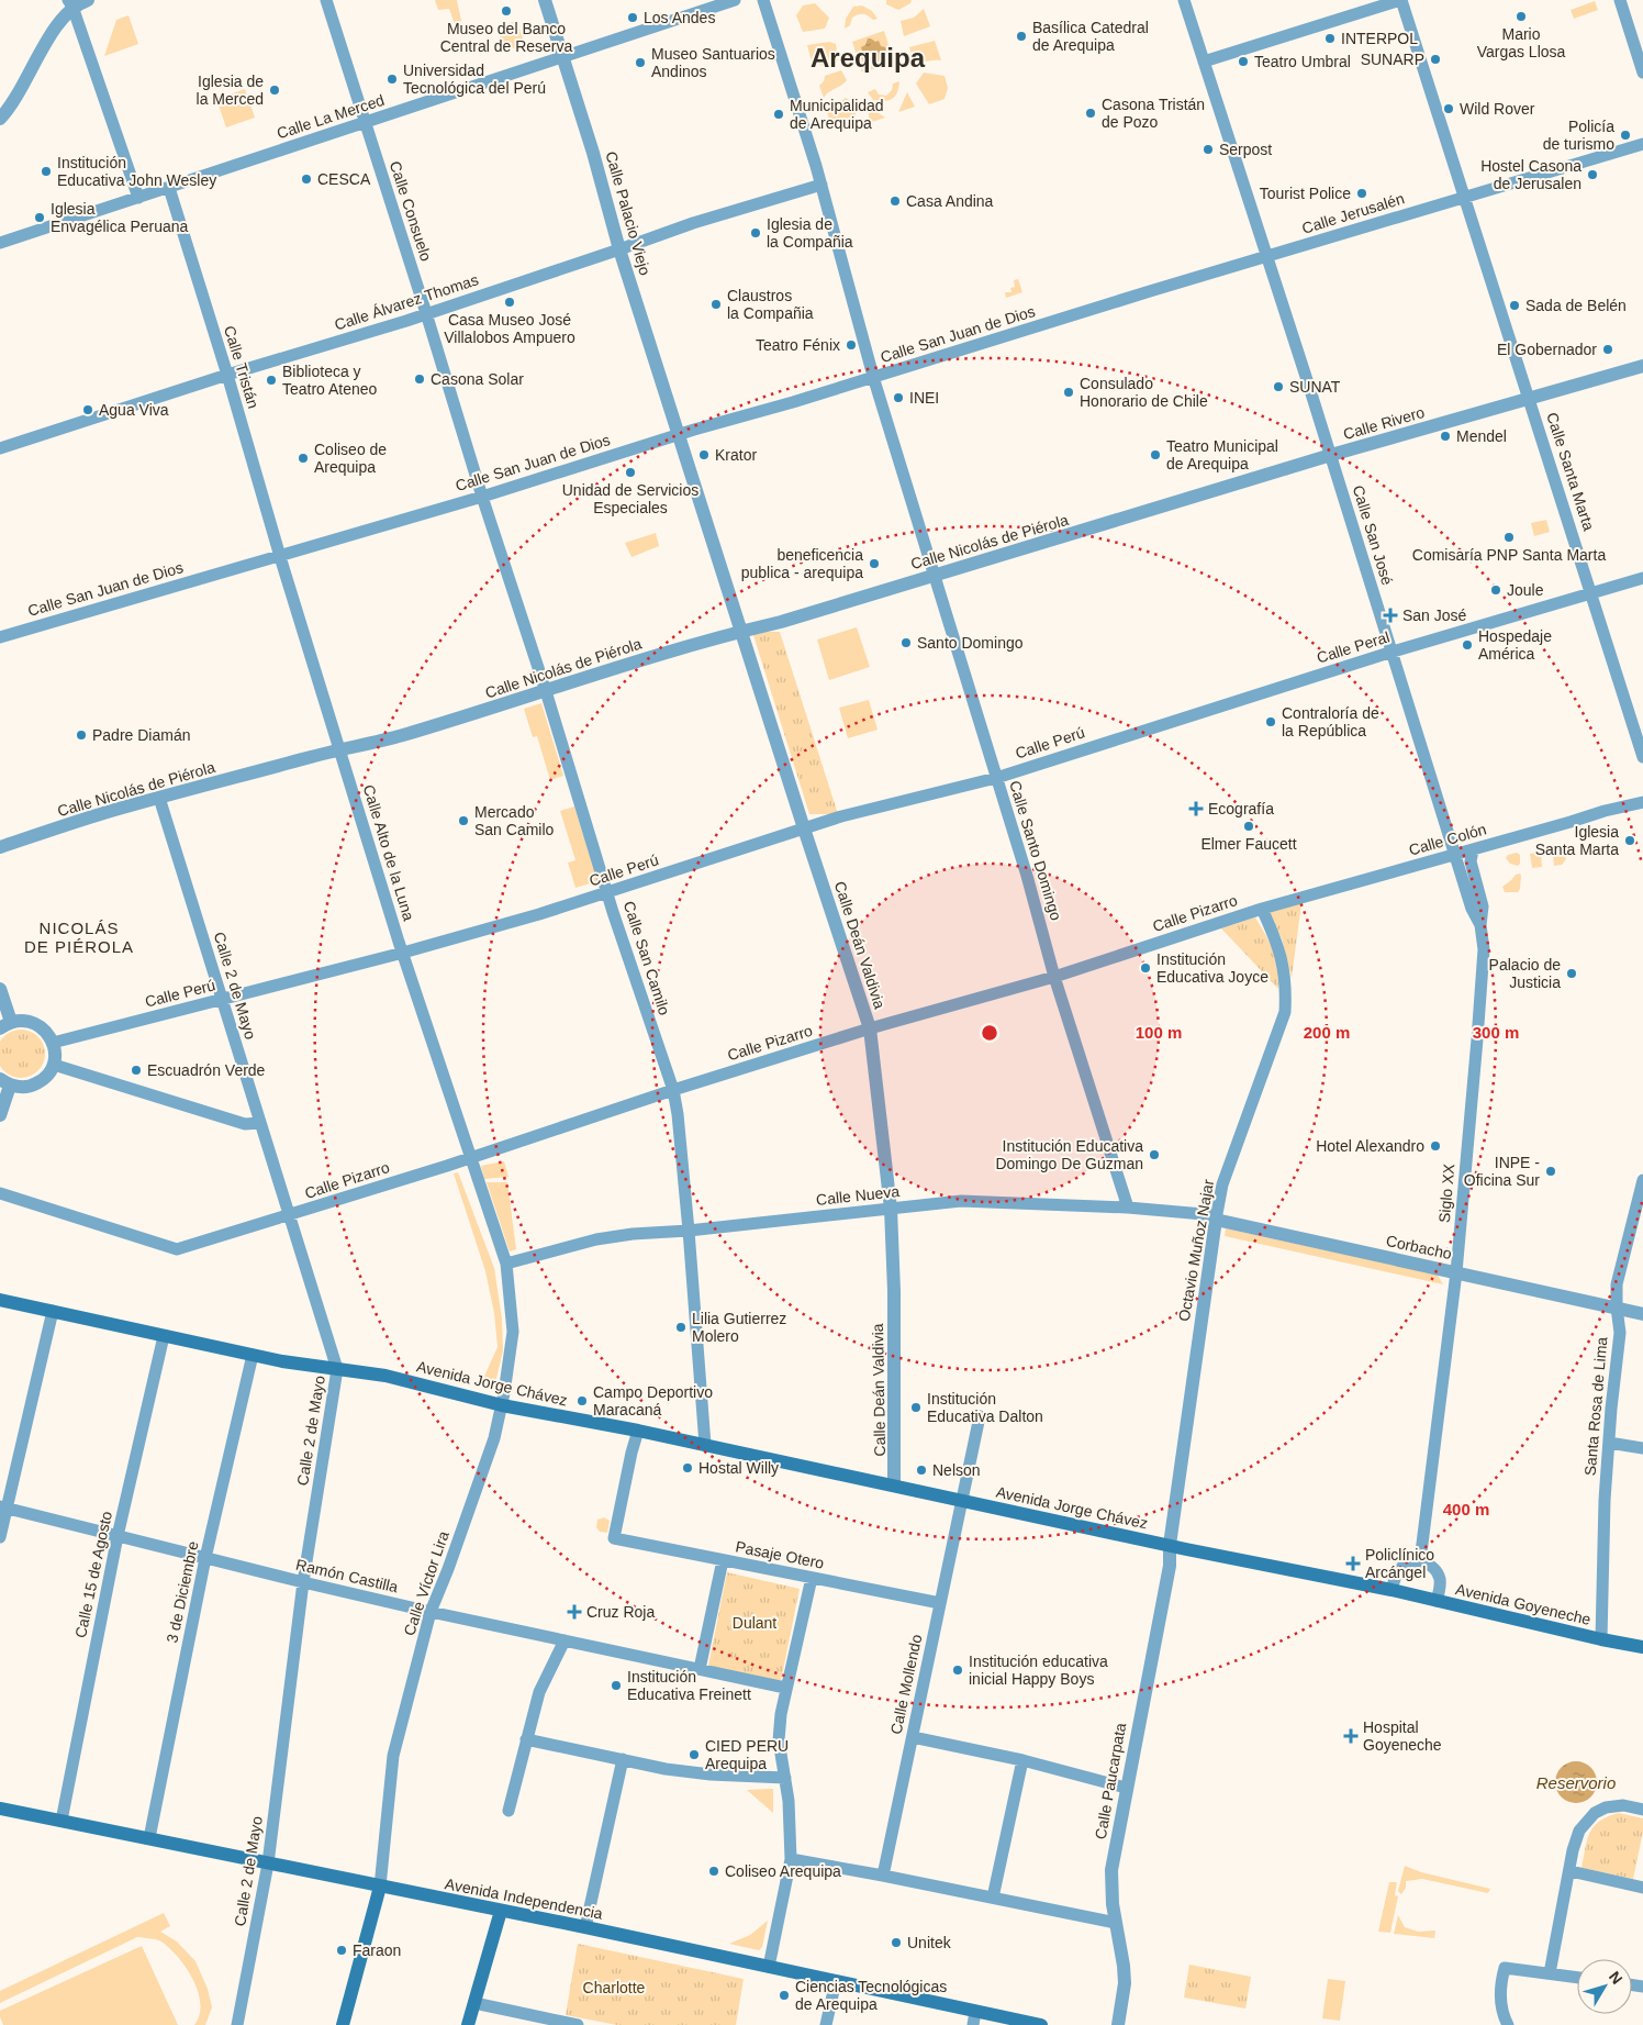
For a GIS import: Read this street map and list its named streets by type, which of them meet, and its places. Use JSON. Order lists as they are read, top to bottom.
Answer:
{
  "streets": {
    "main road": [
      "Avenida Jorge Chávez",
      "Calle Víctor Lira",
      "Avenida Goyeneche",
      "Avenida Independencia"
    ],
    "street": [
      "Calle La Merced",
      "Calle Consuelo",
      "Calle Palacio Viejo",
      "Calle Jerusalén",
      "Calle Álvarez Thomas",
      "Calle San Juan de Dios",
      "Calle Tristán",
      "Calle Rivero",
      "Calle Santa Marta",
      "Calle San José",
      "Calle Nicolás de Piérola",
      "Calle Peral",
      "Calle Perú",
      "Calle Colón",
      "Calle Santo Domingo",
      "Calle Alto de la Luna",
      "Calle Pizarro",
      "Calle Deán Valdivia",
      "Calle San Camilo",
      "Calle 2 de Mayo",
      "Siglo XX",
      "Calle Nueva",
      "Corbacho",
      "Octavio Muñoz Najar",
      "Santa Rosa de Lima",
      "Pasaje Otero",
      "Calle 15 de Agosto",
      "Ramón Castilla",
      "3 de Diciembre",
      "Calle Mollendo",
      "Calle Paucarpata"
    ]
  },
  "crossings": [
    ["Calle La Merced", "Calle Consuelo"],
    ["Calle La Merced", "Calle Palacio Viejo"],
    ["Calle La Merced", "Calle Tristán"],
    ["Calle Consuelo", "Calle Álvarez Thomas"],
    ["Calle Consuelo", "Calle San Juan de Dios"],
    ["Calle Consuelo", "Calle San Camilo"],
    ["Calle Palacio Viejo", "Calle Álvarez Thomas"],
    ["Calle Palacio Viejo", "Calle San Juan de Dios"],
    ["Calle Palacio Viejo", "Calle Deán Valdivia"],
    ["Calle Jerusalén", "Calle San Juan de Dios"],
    ["Calle Jerusalén", "Calle Santa Marta"],
    ["Calle Jerusalén", "Calle San José"],
    ["Calle Álvarez Thomas", "Calle Tristán"],
    ["Calle Álvarez Thomas", "Calle Santo Domingo"],
    ["Calle San Juan de Dios", "Calle Tristán"],
    ["Calle San Juan de Dios", "Calle Santo Domingo"],
    ["Calle San Juan de Dios", "Calle Alto de la Luna"],
    ["Calle San Juan de Dios", "Calle Deán Valdivia"],
    ["Calle San Juan de Dios", "Calle San Camilo"],
    ["Calle Tristán", "Calle Alto de la Luna"],
    ["Calle Rivero", "Calle Santa Marta"],
    ["Calle Rivero", "Calle San José"],
    ["Calle Rivero", "Calle Nicolás de Piérola"],
    ["Calle Santa Marta", "Calle Peral"],
    ["Calle San José", "Calle Peral"],
    ["Calle San José", "Calle Colón"],
    ["Calle San José", "Siglo XX"],
    ["Calle Nicolás de Piérola", "Calle Santo Domingo"],
    ["Calle Nicolás de Piérola", "Calle Alto de la Luna"],
    ["Calle Nicolás de Piérola", "Calle Deán Valdivia"],
    ["Calle Nicolás de Piérola", "Calle San Camilo"],
    ["Calle Nicolás de Piérola", "Calle 2 de Mayo"],
    ["Calle Peral", "Calle Perú"],
    ["Calle Perú", "Calle Santo Domingo"],
    ["Calle Perú", "Calle Alto de la Luna"],
    ["Calle Perú", "Calle Deán Valdivia"],
    ["Calle Perú", "Calle San Camilo"],
    ["Calle Perú", "Calle 2 de Mayo"],
    ["Calle Colón", "Calle Pizarro"],
    ["Calle Colón", "Siglo XX"],
    ["Calle Colón", "Octavio Muñoz Najar"],
    ["Calle Santo Domingo", "Calle Pizarro"],
    ["Calle Santo Domingo", "Calle Nueva"],
    ["Calle Alto de la Luna", "Calle Pizarro"],
    ["Calle Alto de la Luna", "Calle Víctor Lira"],
    ["Calle Pizarro", "Calle Deán Valdivia"],
    ["Calle Pizarro", "Calle San Camilo"],
    ["Calle Pizarro", "Calle 2 de Mayo"],
    ["Calle Pizarro", "Octavio Muñoz Najar"],
    ["Calle Pizarro", "Calle Víctor Lira"],
    ["Calle Deán Valdivia", "Calle Nueva"],
    ["Calle Deán Valdivia", "Avenida Jorge Chávez"],
    ["Calle San Camilo", "Calle Nueva"],
    ["Calle San Camilo", "Avenida Jorge Chávez"],
    ["Calle 2 de Mayo", "Avenida Jorge Chávez"],
    ["Calle 2 de Mayo", "Ramón Castilla"],
    ["Calle 2 de Mayo", "Avenida Independencia"],
    ["Siglo XX", "Corbacho"],
    ["Calle Nueva", "Corbacho"],
    ["Calle Nueva", "Octavio Muñoz Najar"],
    ["Calle Nueva", "Calle Víctor Lira"],
    ["Corbacho", "Octavio Muñoz Najar"],
    ["Corbacho", "Santa Rosa de Lima"],
    ["Octavio Muñoz Najar", "Avenida Jorge Chávez"],
    ["Octavio Muñoz Najar", "Avenida Goyeneche"],
    ["Octavio Muñoz Najar", "Calle Paucarpata"],
    ["Avenida Jorge Chávez", "Pasaje Otero"],
    ["Avenida Jorge Chávez", "Calle 15 de Agosto"],
    ["Avenida Jorge Chávez", "Calle Víctor Lira"],
    ["Avenida Jorge Chávez", "3 de Diciembre"],
    ["Avenida Jorge Chávez", "Avenida Goyeneche"],
    ["Avenida Jorge Chávez", "Calle Mollendo"],
    ["Avenida Jorge Chávez", "Calle Paucarpata"],
    ["Santa Rosa de Lima", "Avenida Goyeneche"],
    ["Pasaje Otero", "Calle Mollendo"],
    ["Calle 15 de Agosto", "Ramón Castilla"],
    ["Calle 15 de Agosto", "Avenida Independencia"],
    ["Ramón Castilla", "Calle Víctor Lira"],
    ["Ramón Castilla", "3 de Diciembre"],
    ["Calle Víctor Lira", "Avenida Independencia"],
    ["3 de Diciembre", "Avenida Independencia"],
    ["Avenida Goyeneche", "Calle Paucarpata"]
  ],
  "districts": ["Arequipa", "NICOLÁS DE PIÉROLA"],
  "water": ["Reservorio"],
  "parks": ["Dulant", "Charlotte"],
  "places": {
    "other": [
      "Museo del Banco Central de Reserva",
      "Mario Vargas Llosa",
      "Los Andes",
      "Basílica Catedral de Arequipa",
      "INTERPOL",
      "SUNARP",
      "Teatro Umbral",
      "Museo Santuarios Andinos",
      "Universidad Tecnológica del Perú",
      "Iglesia de la Merced",
      "Wild Rover",
      "Casona Tristán de Pozo",
      "Municipalidad de Arequipa",
      "Policía de turismo",
      "Serpost",
      "Institución Educativa John Wesley",
      "Hostel Casona de Jerusalen",
      "CESCA",
      "Tourist Police",
      "Casa Andina",
      "Iglesia Envagélica Peruana",
      "Iglesia de la Compañia",
      "Casa Museo José Villalobos Ampuero",
      "Claustros la Compañia",
      "Sada de Belén",
      "Teatro Fénix",
      "El Gobernador",
      "Casona Solar",
      "Biblioteca y Teatro Ateneo",
      "SUNAT",
      "Consulado Honorario de Chile",
      "INEI",
      "Agua Viva",
      "Mendel",
      "Krator",
      "Teatro Municipal de Arequipa",
      "Coliseo de Arequipa",
      "Unidad de Servicios Especiales",
      "Comisaría PNP Santa Marta",
      "beneficencia publica - arequipa",
      "Joule",
      "Santo Domingo",
      "Hospedaje América",
      "Contraloría de la República",
      "Padre Diamán",
      "Mercado San Camilo",
      "Elmer Faucett",
      "Iglesia Santa Marta",
      "Institución Educativa Joyce",
      "Palacio de Justicia",
      "Escuadrón Verde",
      "Hotel Alexandro",
      "Institución Educativa Domingo De Guzman",
      "INPE - Oficina Sur",
      "Lilia Gutierrez Molero",
      "Campo Deportivo Maracaná",
      "Institución Educativa Dalton",
      "Hostal Willy",
      "Nelson",
      "Institución educativa inicial Happy Boys",
      "Institución Educativa Freinett",
      "CIED PERU Arequipa",
      "Coliseo Arequipa",
      "Unitek",
      "Faraon",
      "Ciencias Tecnológicas de Arequipa"
    ],
    "health": [
      "San José",
      "Ecografía",
      "Policlínico Arcángel",
      "Cruz Roja",
      "Hospital Goyeneche"
    ]
  },
  "north": "top right",
  "rings": [
    "100 m",
    "200 m",
    "300 m",
    "400 m"
  ]
}
